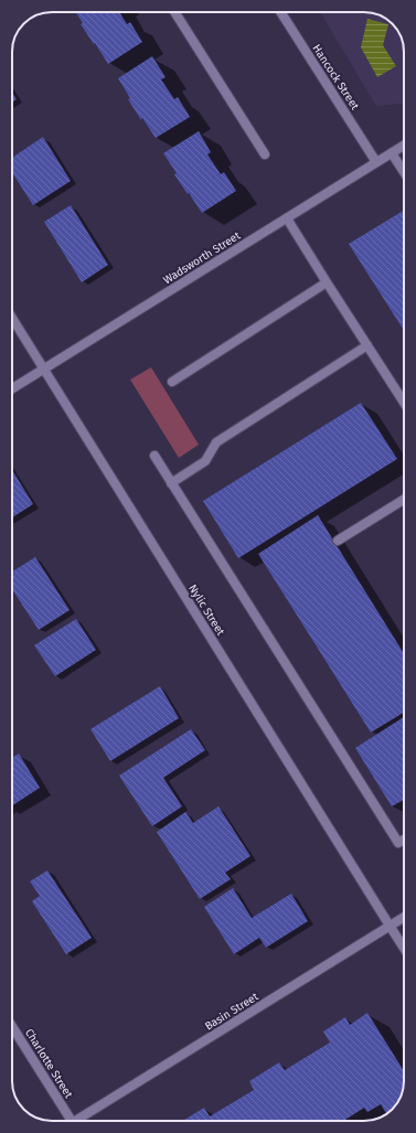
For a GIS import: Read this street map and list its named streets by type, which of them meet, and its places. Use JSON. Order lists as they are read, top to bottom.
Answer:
{
  "streets": {
    "street": [
      "Hancock Street",
      "Wadsworth Street",
      "Nylic Street",
      "Basin Street",
      "Charlotte Street"
    ]
  },
  "crossings": [
    ["Hancock Street", "Wadsworth Street"],
    ["Wadsworth Street", "Nylic Street"],
    ["Nylic Street", "Basin Street"]
  ]
}
